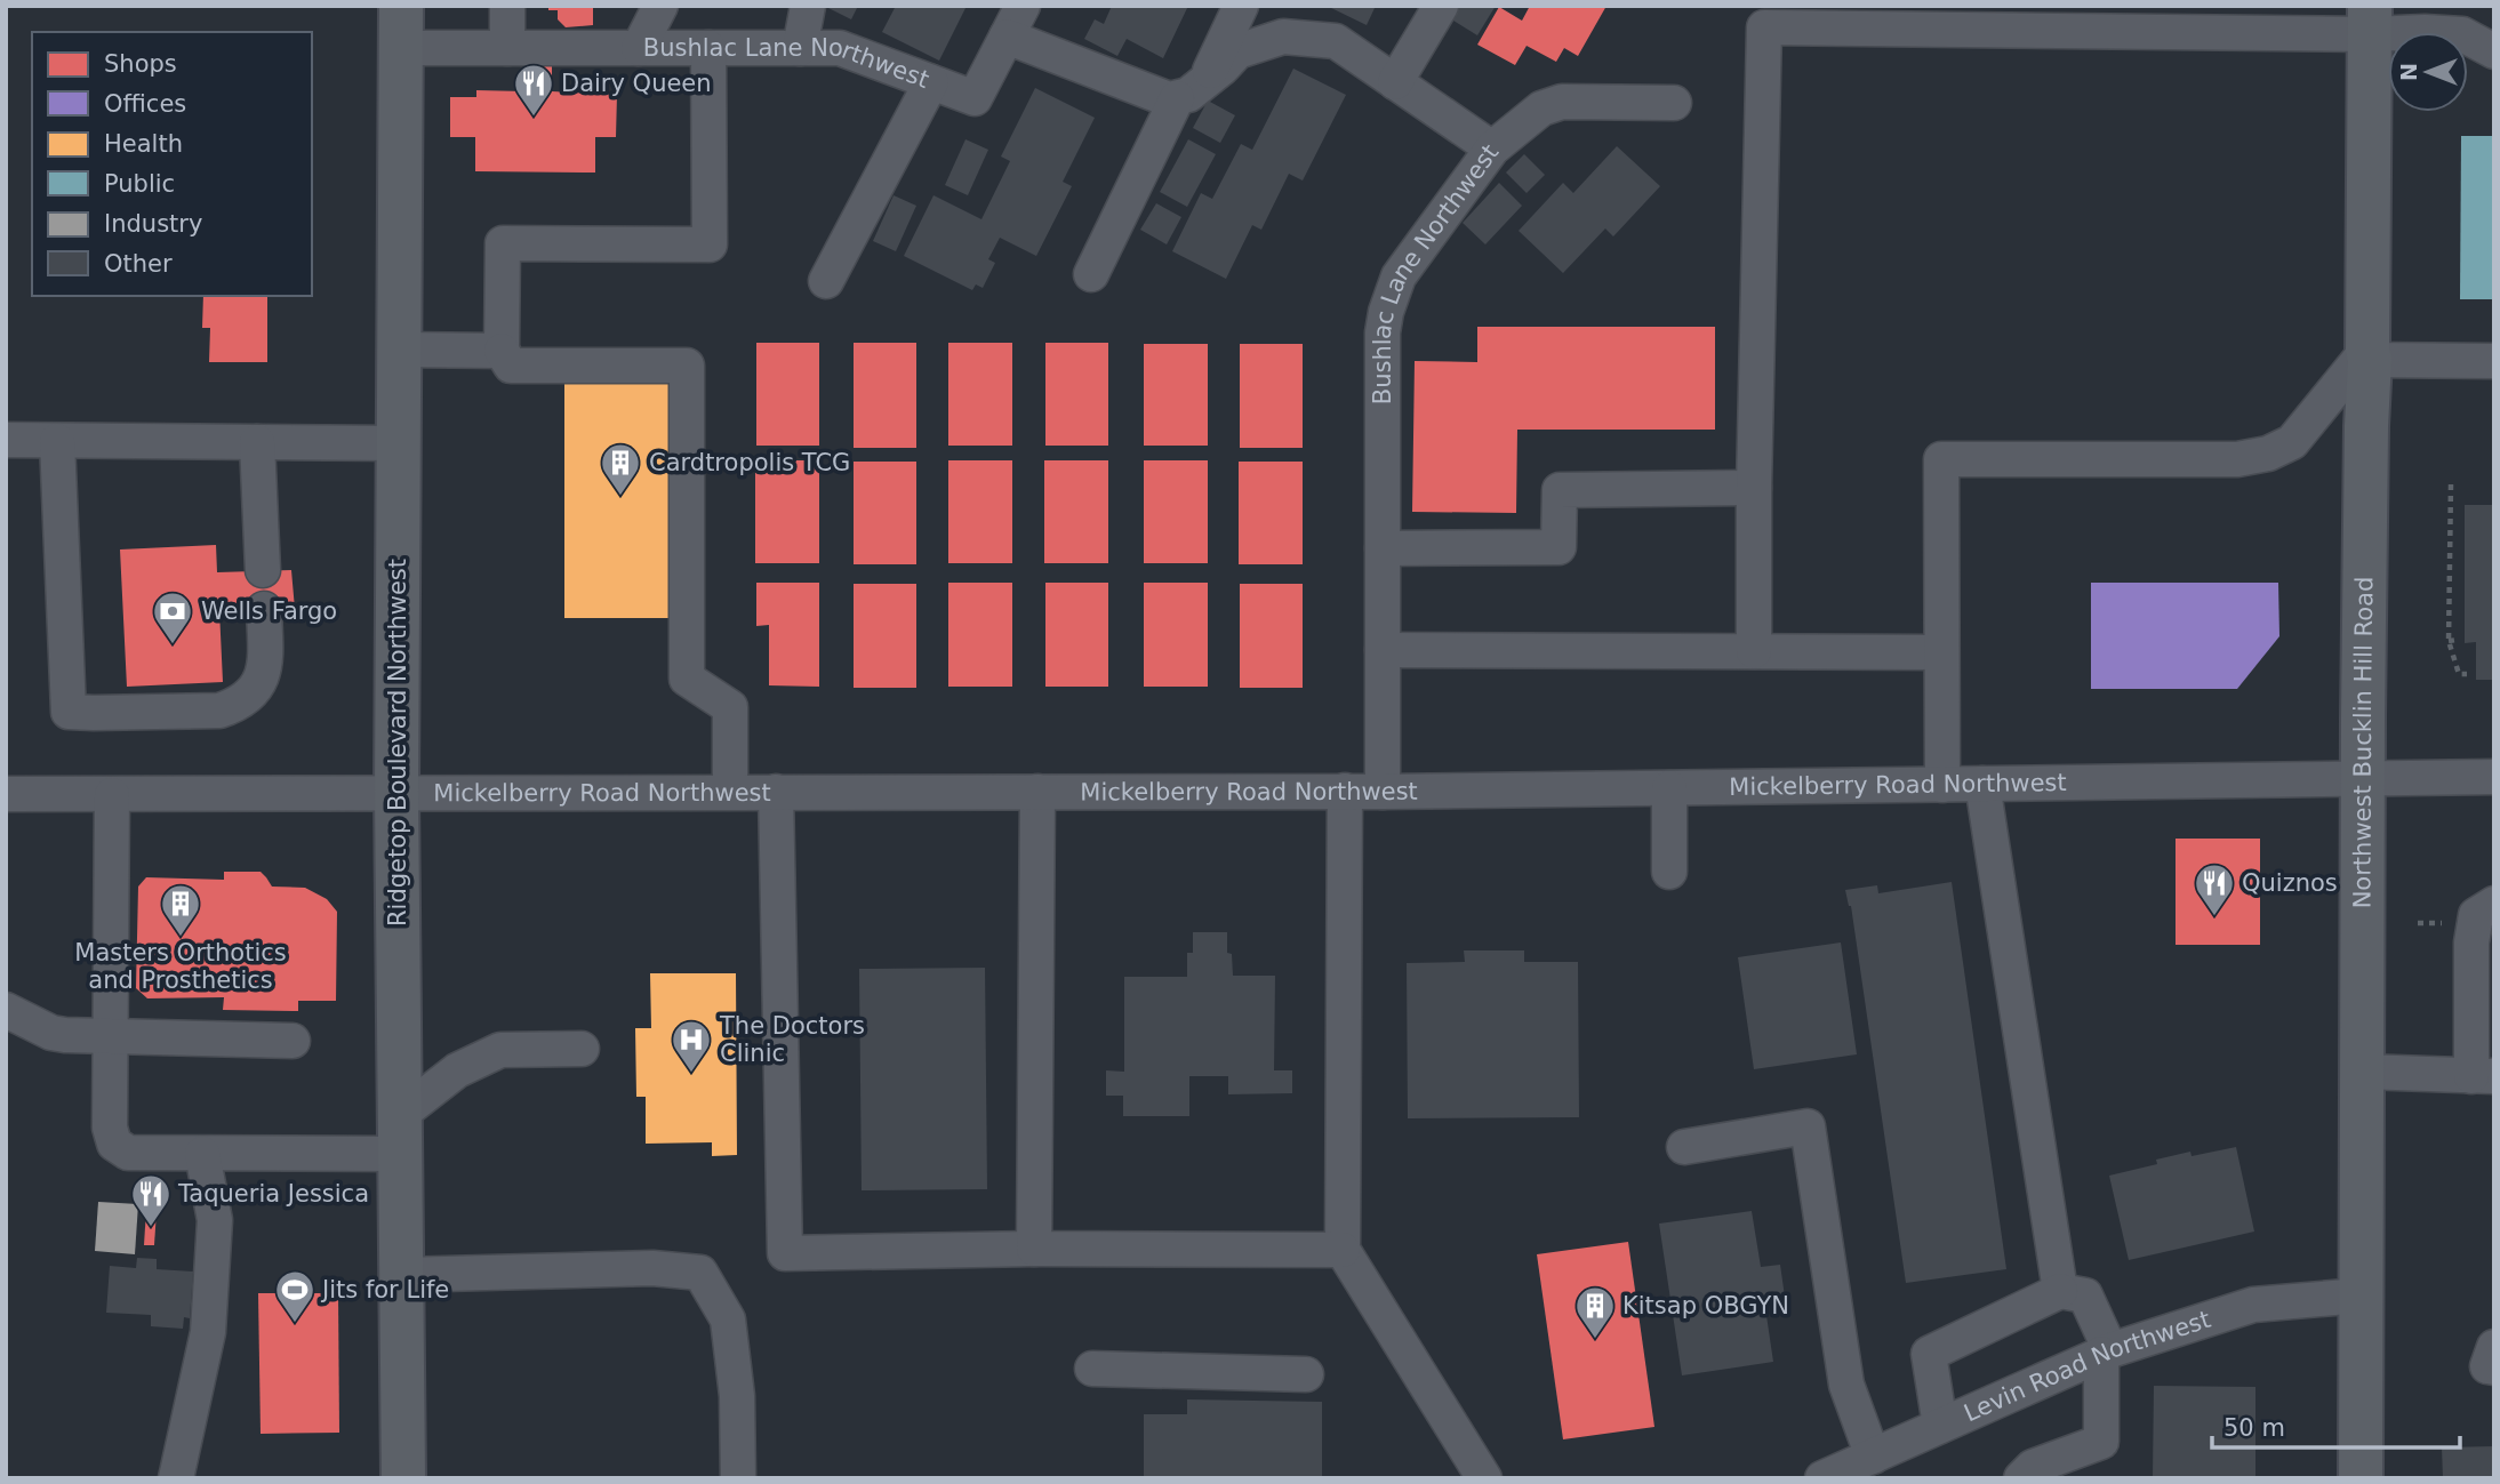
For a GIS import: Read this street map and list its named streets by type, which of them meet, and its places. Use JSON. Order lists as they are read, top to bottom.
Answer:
{
  "streets": {
    "main road": ["Northwest Bucklin Hill Road", "Ridgetop Boulevard Northwest"],
    "street": ["Bushlac Lane Northwest", "Mickelberry Road Northwest", "Levin Road Northwest"]
  },
  "crossings": [
    ["Bushlac Lane Northwest", "Ridgetop Boulevard Northwest"],
    ["Bushlac Lane Northwest", "Mickelberry Road Northwest"],
    ["Northwest Bucklin Hill Road", "Mickelberry Road Northwest"],
    ["Northwest Bucklin Hill Road", "Levin Road Northwest"],
    ["Ridgetop Boulevard Northwest", "Mickelberry Road Northwest"]
  ],
  "places": {
    "restaurant": ["Dairy Queen", "Quiznos", "Taqueria Jessica"],
    "building": ["Cardtropolis TCG", "Masters Orthotics and Prosthetics", "Kitsap OBGYN"],
    "bank": ["Wells Fargo"],
    "hospital": ["The Doctors Clinic"],
    "sports": ["Jits for Life"]
  },
  "legend": [
    "Shops",
    "Offices",
    "Health",
    "Public",
    "Industry",
    "Other"
  ],
  "scale_bar": "50 m",
  "north": "left"
}
